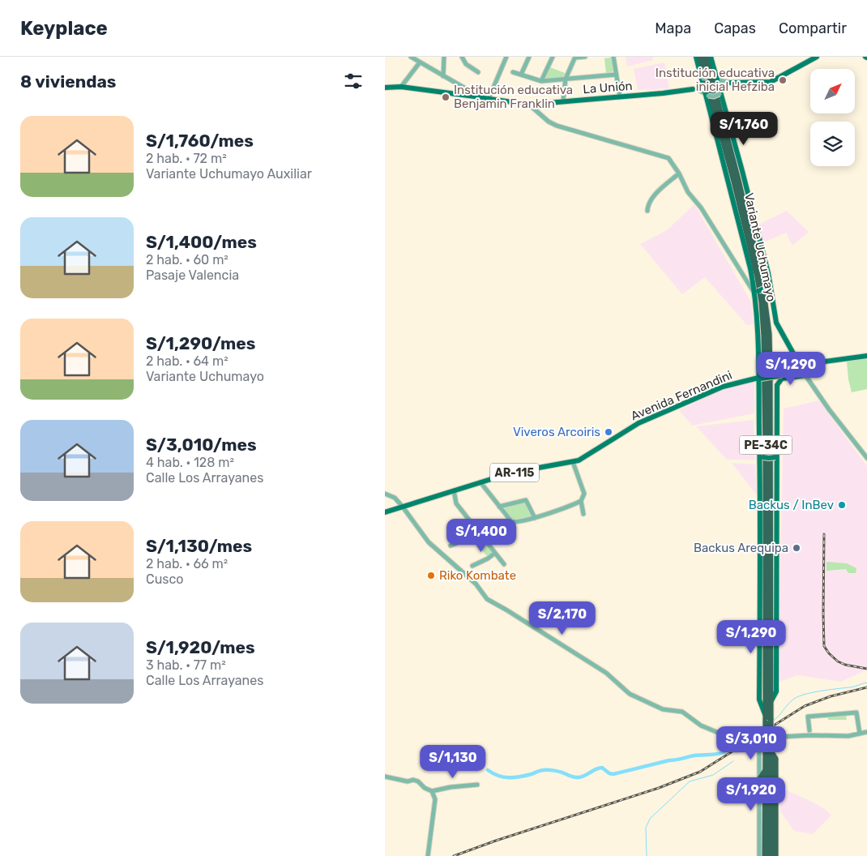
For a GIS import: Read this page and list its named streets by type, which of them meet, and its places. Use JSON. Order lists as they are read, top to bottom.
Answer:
{
  "streets": {
    "highway": ["Variante Uchumayo", "PE-34C"],
    "main road": ["La Unión", "Avenida Fernandini", "AR-115"]
  },
  "crossings": [
    ["La Unión", "Variante Uchumayo"],
    ["Variante Uchumayo", "Avenida Fernandini"]
  ],
  "places": [
    "Institución educativa inicial Hefziba",
    "Institución educativa Benjamin Franklin",
    "Viveros Arcoiris",
    "Backus / InBev",
    "Backus Arequipa",
    "Riko Kombate"
  ],
  "north": "top right",
  "page": {
    "header": "Keyplace",
    "nav": ["Mapa", "Capas", "Compartir"],
    "heading": "8 viviendas",
    "list": [
      {
        "name": "S/1,760/mes",
        "note": "2 hab. · 72 m² · Variante Uchumayo Auxiliar"
      },
      {
        "name": "S/1,400/mes",
        "note": "2 hab. · 60 m² · Pasaje Valencia"
      },
      {
        "name": "S/1,290/mes",
        "note": "2 hab. · 64 m² · Variante Uchumayo"
      },
      {
        "name": "S/3,010/mes",
        "note": "4 hab. · 128 m² · Calle Los Arrayanes"
      },
      {
        "name": "S/1,130/mes",
        "note": "2 hab. · 66 m² · Cusco"
      },
      {
        "name": "S/1,920/mes",
        "note": "3 hab. · 77 m² · Calle Los Arrayanes"
      }
    ],
    "price": [
      "S/1,760",
      "S/1,290",
      "S/1,400",
      "S/2,170",
      "S/1,290",
      "S/3,010",
      "S/1,130",
      "S/1,920"
    ]
  }
}
